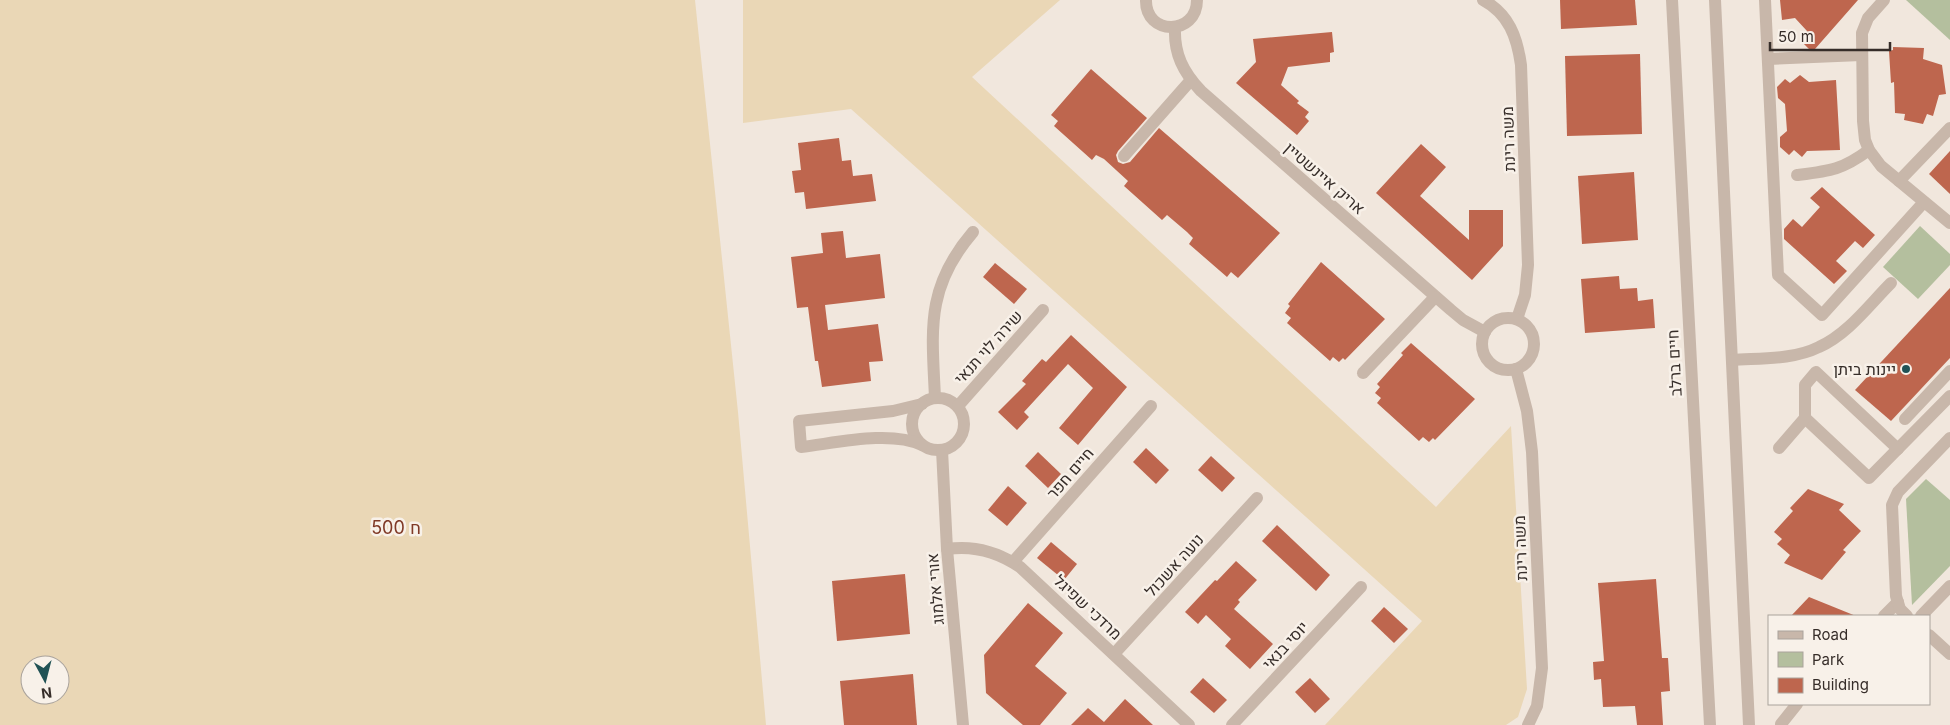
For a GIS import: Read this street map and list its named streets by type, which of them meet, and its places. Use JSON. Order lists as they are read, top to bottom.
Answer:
{
  "streets": {
    "street": [
      "משה רינת",
      "אריק איינשטיין",
      "שירה לוי תנאי",
      "חיים ברלב",
      "חיים חפר",
      "נועה אשכול",
      "אורי אלמוג",
      "מרדכי שפיגל",
      "יוסי בנאי"
    ]
  },
  "crossings": [
    ["משה רינת", "אריק איינשטיין"],
    ["שירה לוי תנאי", "אורי אלמוג"],
    ["חיים חפר", "מרדכי שפיגל"],
    ["נועה אשכול", "מרדכי שפיגל"],
    ["אורי אלמוג", "מרדכי שפיגל"]
  ],
  "districts": ["ח 500"],
  "places": ["יינות ביתן"],
  "legend": ["Road", "Park", "Building"],
  "scale_bar": "50 m",
  "north": "bottom"
}
